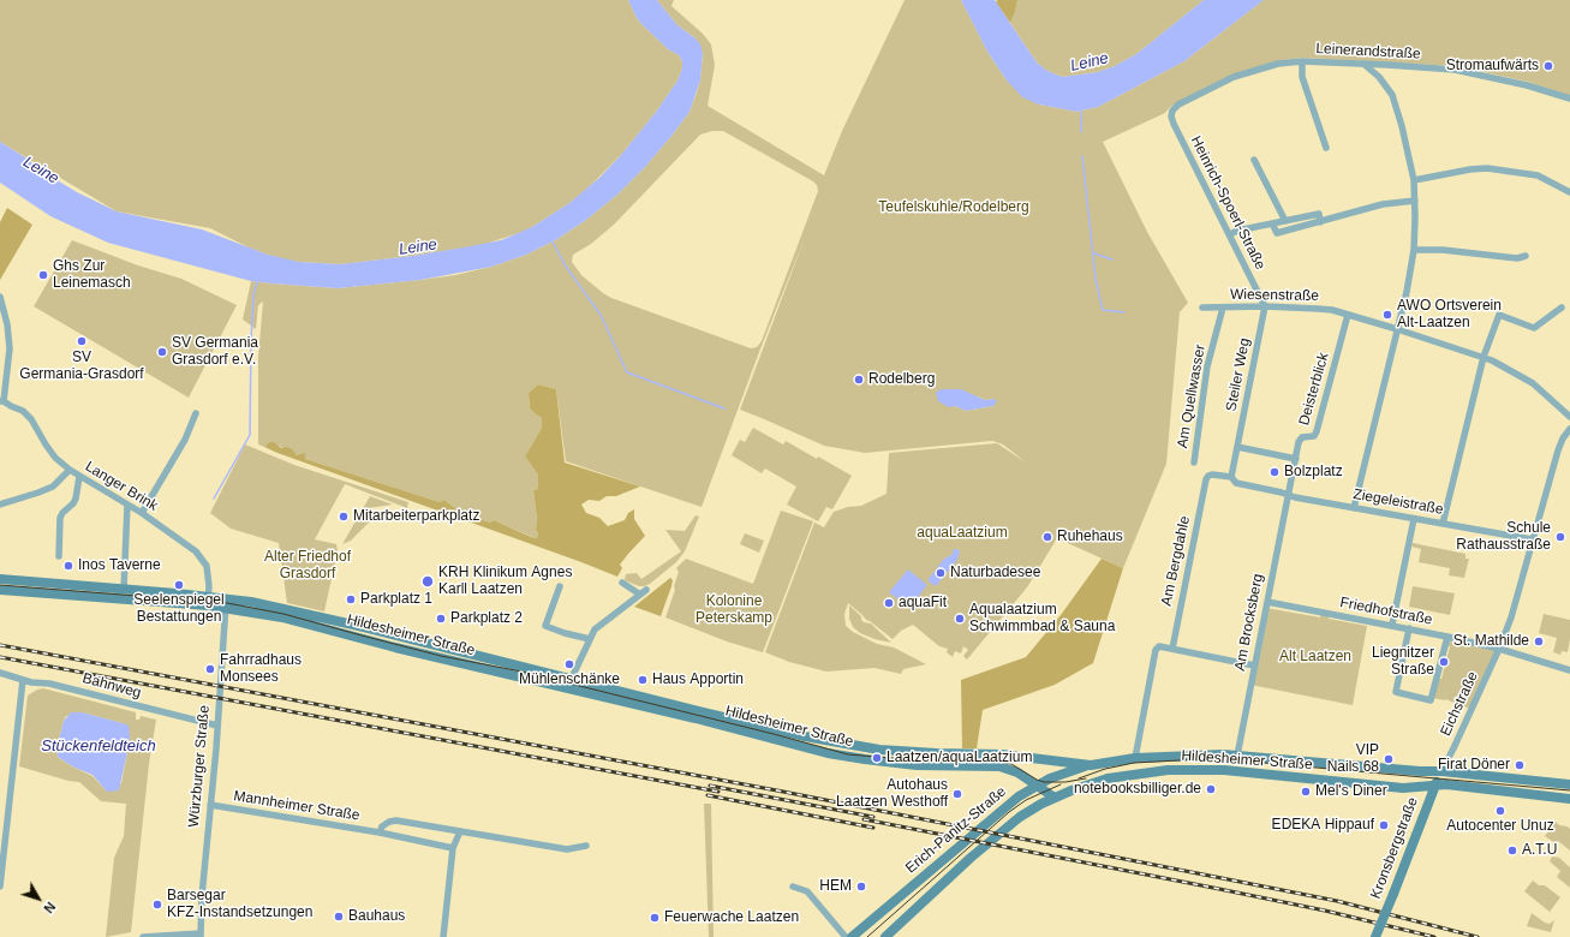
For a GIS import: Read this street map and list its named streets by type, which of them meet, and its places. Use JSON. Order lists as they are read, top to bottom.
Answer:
{
  "streets": {
    "street": [
      "Leinerandstraße",
      "Heinrich-Spoerl-Straße",
      "Wiesenstraße",
      "Steiler Weg",
      "Deisterblick",
      "Am Quellwasser",
      "Langer Brink",
      "Ziegeleistraße",
      "Am Bergdahle",
      "Friedhofstraße",
      "Am Brocksberg",
      "Hildesheimer Straße",
      "Bahnweg",
      "Eichstraße",
      "Würzburger Straße",
      "Mannheimer Straße",
      "Erich-Panitz-Straße",
      "Kronsbergstraße"
    ]
  },
  "crossings": [
    ["Leinerandstraße", "Heinrich-Spoerl-Straße"],
    ["Heinrich-Spoerl-Straße", "Wiesenstraße"],
    ["Heinrich-Spoerl-Straße", "Steiler Weg"],
    ["Wiesenstraße", "Steiler Weg"],
    ["Wiesenstraße", "Deisterblick"],
    ["Wiesenstraße", "Am Quellwasser"],
    ["Steiler Weg", "Ziegeleistraße"],
    ["Steiler Weg", "Am Bergdahle"],
    ["Deisterblick", "Am Brocksberg"],
    ["Langer Brink", "Hildesheimer Straße"],
    ["Ziegeleistraße", "Am Bergdahle"],
    ["Ziegeleistraße", "Am Brocksberg"],
    ["Ziegeleistraße", "Eichstraße"],
    ["Friedhofstraße", "Am Brocksberg"],
    ["Friedhofstraße", "Eichstraße"],
    ["Am Brocksberg", "Hildesheimer Straße"],
    ["Hildesheimer Straße", "Eichstraße"],
    ["Hildesheimer Straße", "Würzburger Straße"],
    ["Hildesheimer Straße", "Erich-Panitz-Straße"],
    ["Hildesheimer Straße", "Kronsbergstraße"],
    ["Bahnweg", "Würzburger Straße"],
    ["Eichstraße", "Kronsbergstraße"],
    ["Würzburger Straße", "Mannheimer Straße"]
  ],
  "water": ["Leine", "Stückenfeldteich"],
  "parks": [
    "Teufelskuhle/Rodelberg",
    "aquaLaatzium",
    "Alter Friedhof Grasdorf",
    "Kolonine Peterskamp",
    "Alt Laatzen"
  ],
  "places": [
    "Stromaufwärts",
    "Ghs Zur Leinemasch",
    "AWO Ortsverein Alt-Laatzen",
    "SV Germania-Grasdorf",
    "SV Germania Grasdorf e.V.",
    "Rodelberg",
    "Bolzplatz",
    "Mitarbeiterparkplatz",
    "Ruhehaus",
    "Schule Rathausstraße",
    "Inos Taverne",
    "Naturbadesee",
    "KRH Klinikum Agnes Karll Laatzen",
    "Seelenspiegel Bestattungen",
    "Parkplatz 1",
    "aquaFit",
    "Parkplatz 2",
    "Aqualaatzium Schwimmbad & Sauna",
    "St. Mathilde",
    "Liegnitzer Straße",
    "Mühlenschänke",
    "Fahrradhaus Monsees",
    "Haus Apportin",
    "Laatzen/aquaLaatzium",
    "VIP Nails 68",
    "Firat Döner",
    "notebooksbilliger.de",
    "Mel's Diner",
    "Autohaus Laatzen Westhoff",
    "Autocenter Unuz",
    "EDEKA Hippauf",
    "A.T.U",
    "HEM",
    "Barsegar KFZ-Instandsetzungen",
    "Bauhaus",
    "Feuerwache Laatzen"
  ],
  "north": "bottom right"
}
